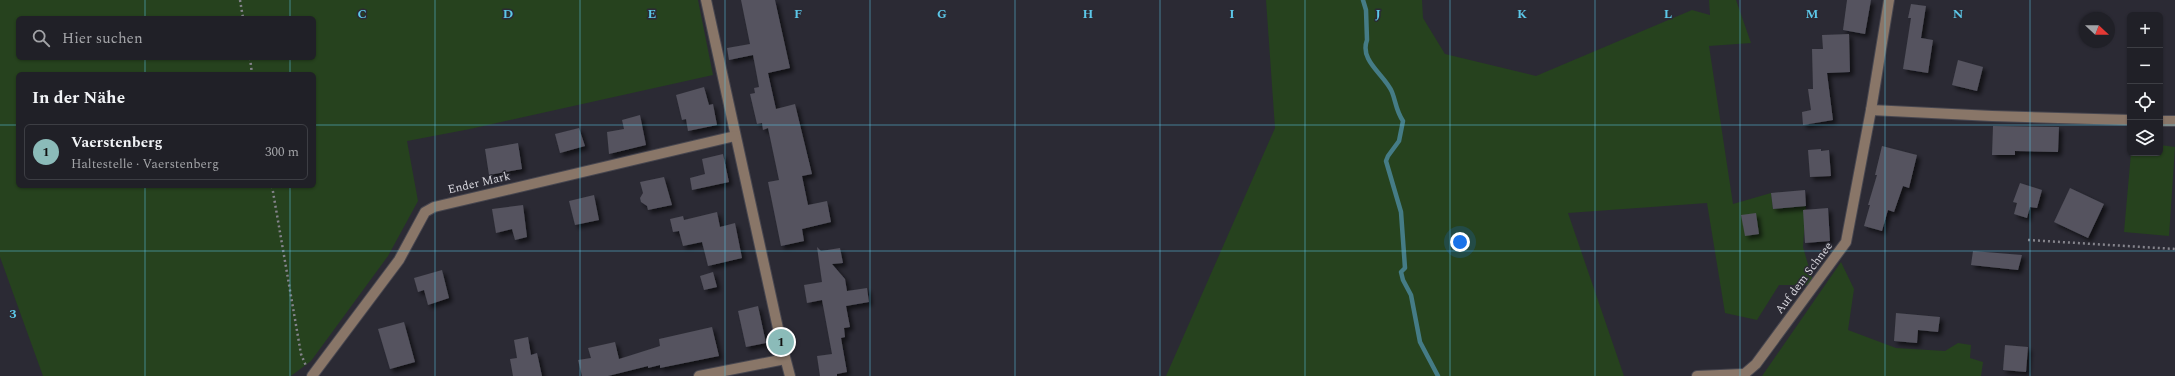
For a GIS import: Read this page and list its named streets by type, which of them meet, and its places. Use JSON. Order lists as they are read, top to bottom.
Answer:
{
  "streets": {
    "street": ["Ender Mark", "Auf dem Schnee"]
  },
  "north": "right",
  "page": {
    "map_buttons": ["+", "−"],
    "search": "Hier suchen",
    "heading": "In der Nähe",
    "list": [
      {
        "mark": "1",
        "name": "Vaerstenberg",
        "note": "Haltestelle · Vaerstenberg",
        "value": "300 m"
      }
    ],
    "pins": "1"
  },
  "grid": {
    "columns": [
      "C",
      "D",
      "E",
      "F",
      "G",
      "H",
      "I",
      "J",
      "K",
      "L",
      "M",
      "N"
    ],
    "rows": ["3"]
  }
}
